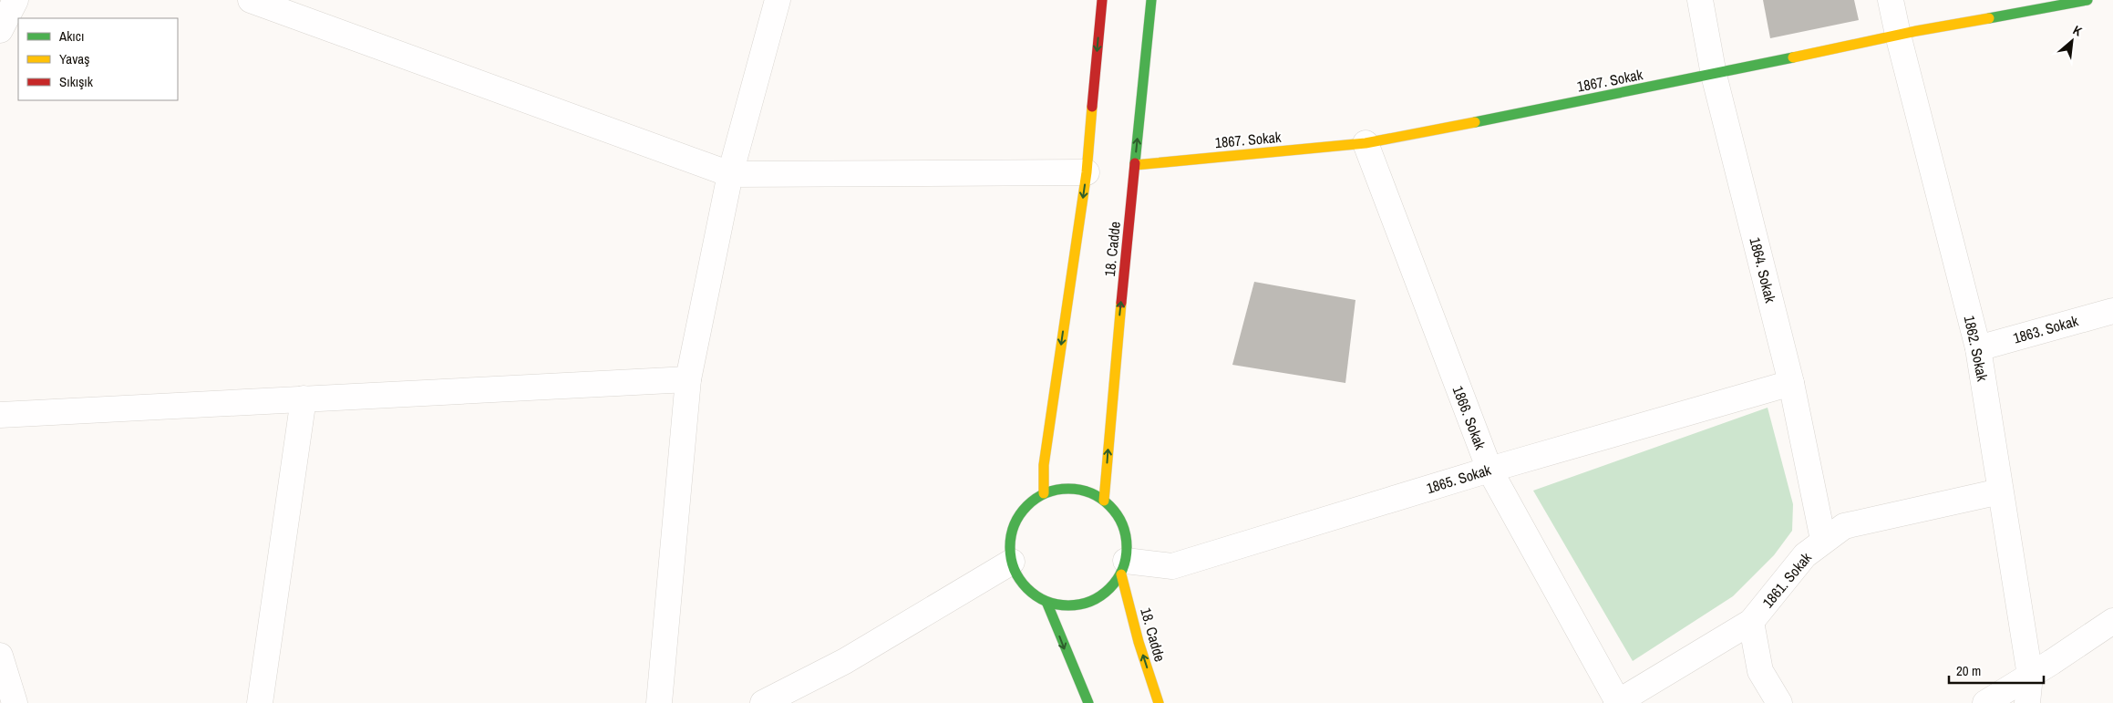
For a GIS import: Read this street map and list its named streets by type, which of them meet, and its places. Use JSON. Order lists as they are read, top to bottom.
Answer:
{
  "streets": {
    "street": [
      "1867. Sokak",
      "18. Cadde",
      "1864. Sokak",
      "1863. Sokak",
      "1862. Sokak",
      "1866. Sokak",
      "1865. Sokak",
      "1861. Sokak"
    ]
  },
  "crossings": [
    ["1867. Sokak", "18. Cadde"],
    ["1867. Sokak", "1864. Sokak"],
    ["1867. Sokak", "1862. Sokak"],
    ["1867. Sokak", "1866. Sokak"],
    ["18. Cadde", "1865. Sokak"],
    ["1864. Sokak", "1865. Sokak"],
    ["1864. Sokak", "1861. Sokak"],
    ["1863. Sokak", "1862. Sokak"],
    ["1862. Sokak", "1861. Sokak"],
    ["1866. Sokak", "1865. Sokak"],
    ["1866. Sokak", "1861. Sokak"]
  ],
  "legend": ["Akıcı", "Yavaş", "Sıkışık"],
  "scale_bar": "20 m",
  "north": "top right"
}
